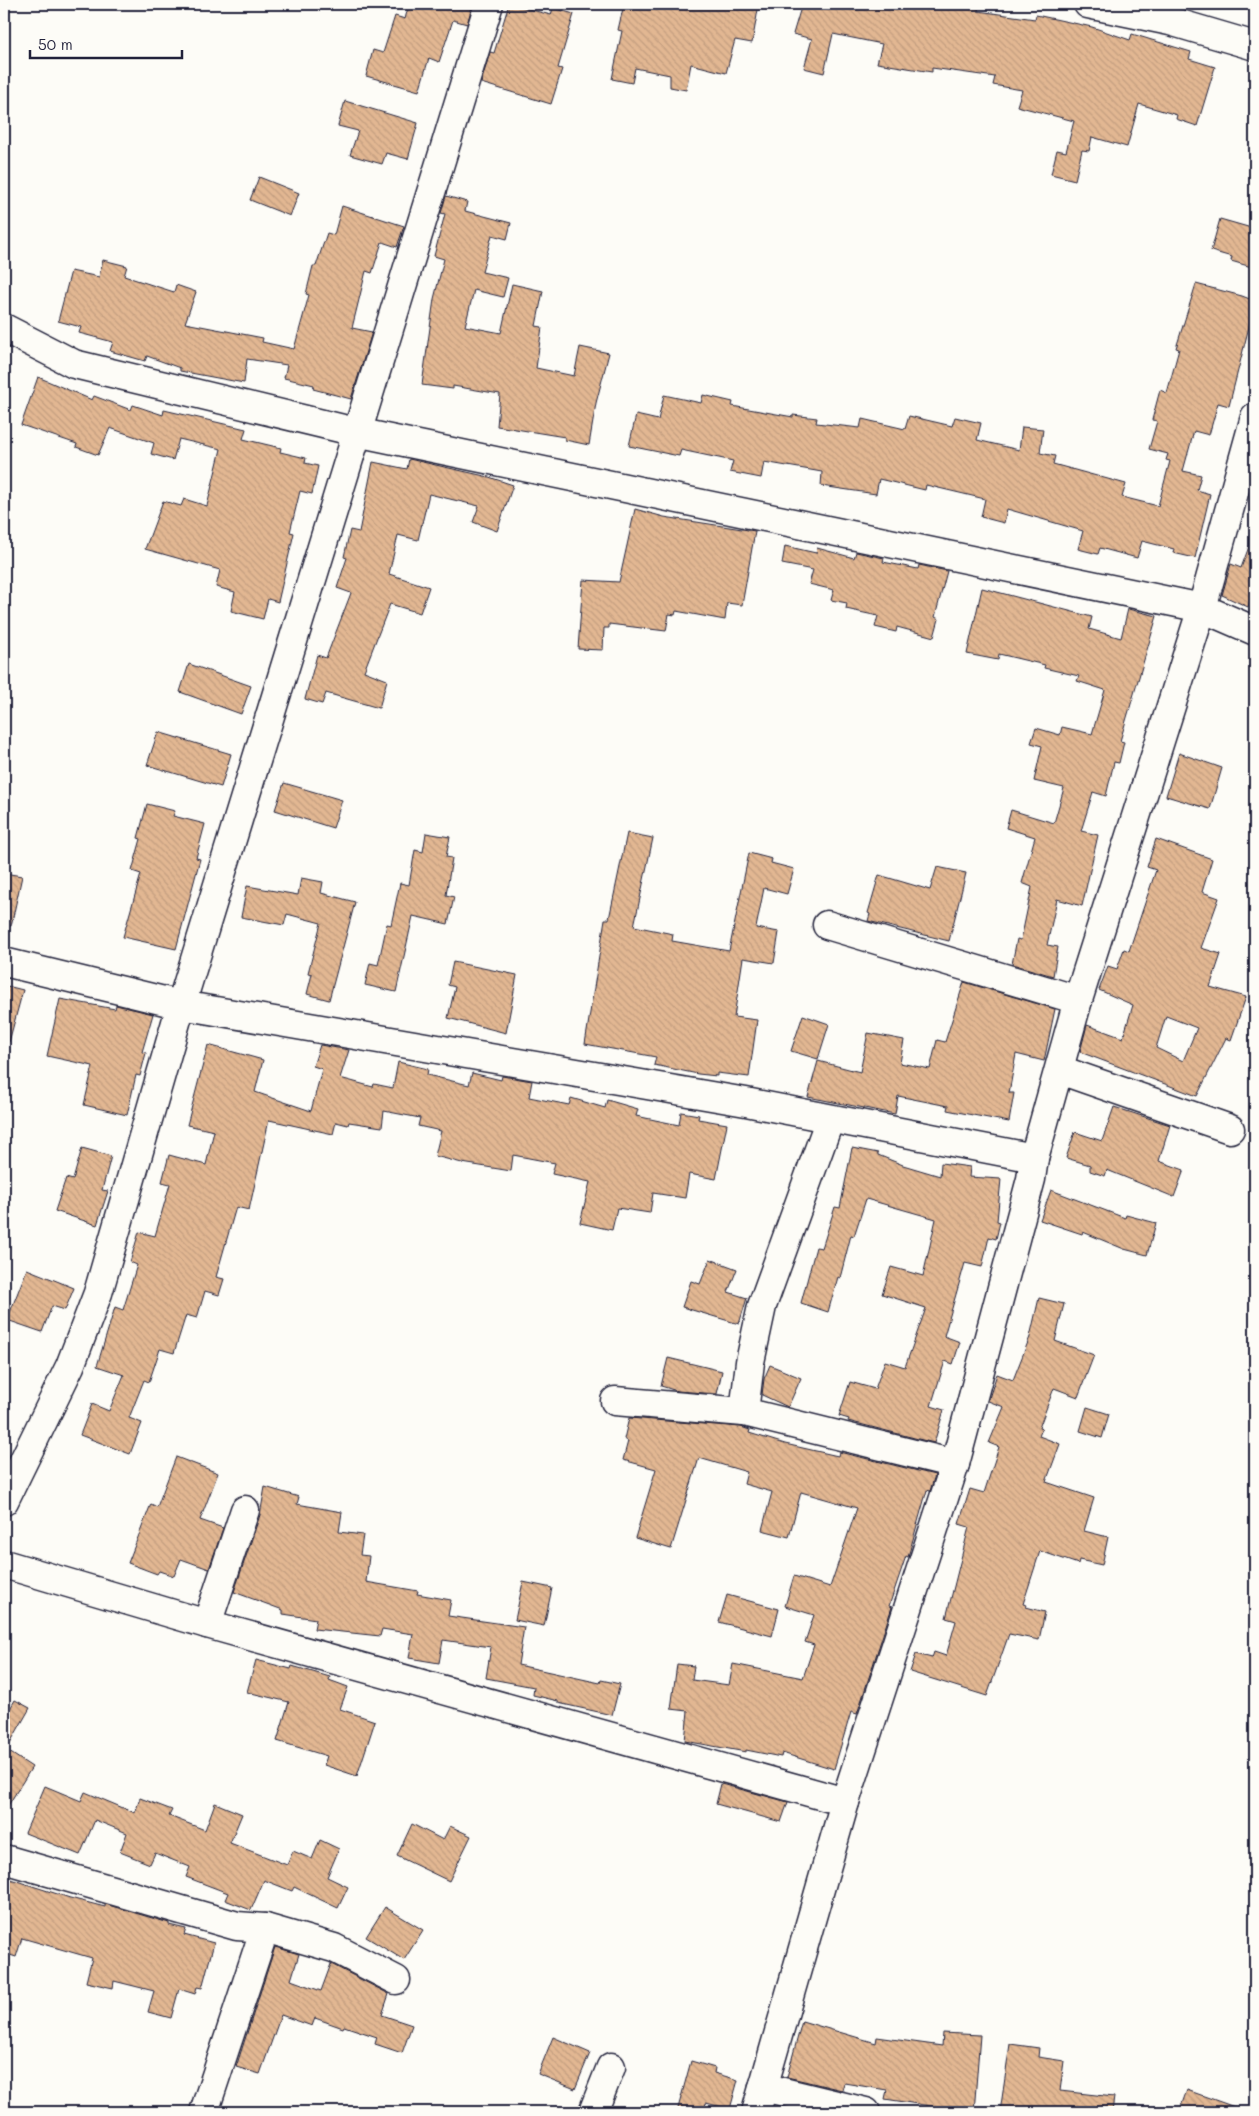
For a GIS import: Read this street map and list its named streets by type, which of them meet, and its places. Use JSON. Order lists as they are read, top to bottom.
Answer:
{
  "scale_bar": "50 m"
}
